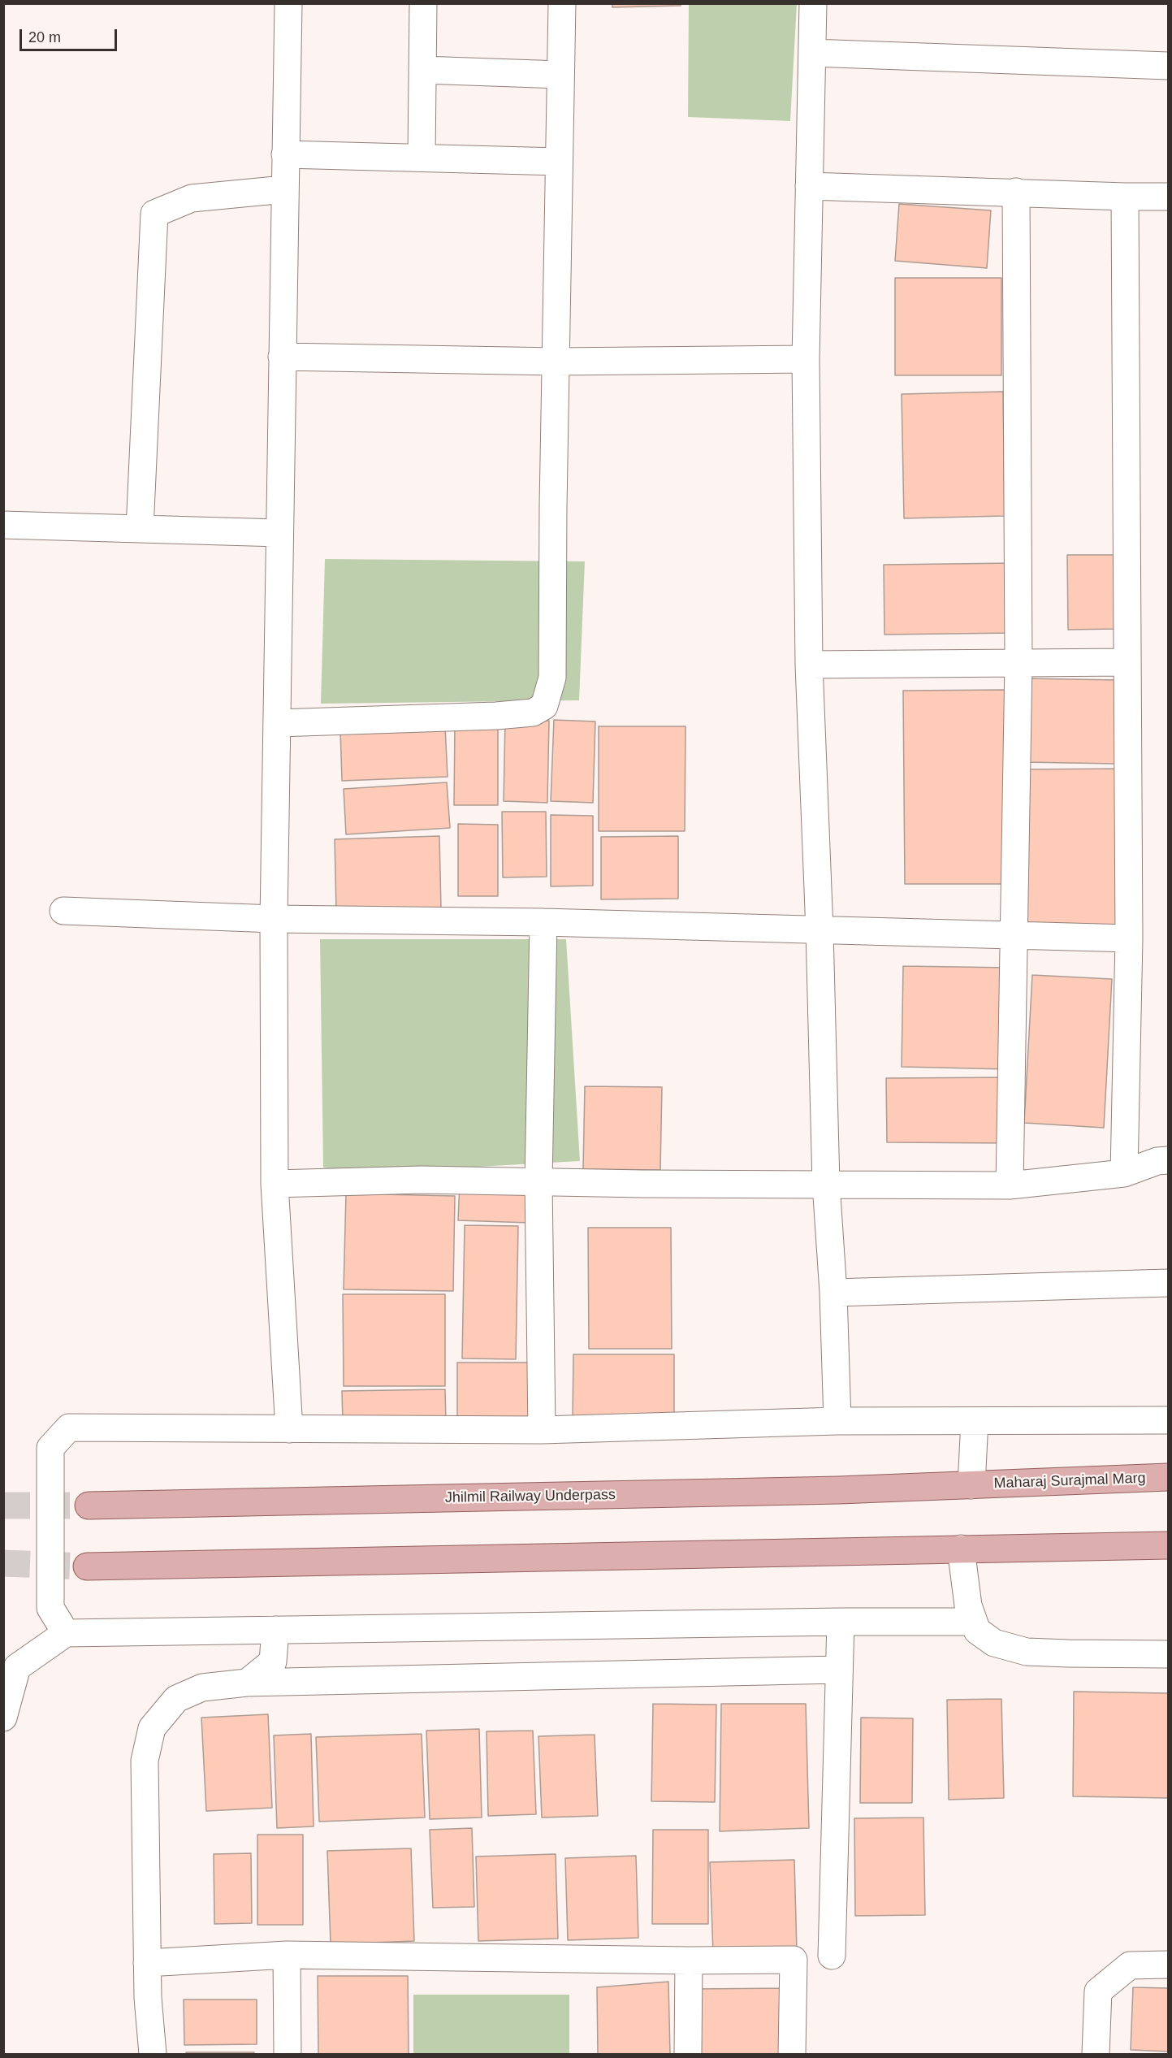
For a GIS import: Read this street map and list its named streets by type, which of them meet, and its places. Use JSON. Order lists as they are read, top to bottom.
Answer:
{
  "streets": {
    "main road": ["Maharaj Surajmal Marg", "Jhilmil Railway Underpass"]
  },
  "crossings": [
    ["Maharaj Surajmal Marg", "Jhilmil Railway Underpass"]
  ],
  "scale_bar": "20 m"
}
